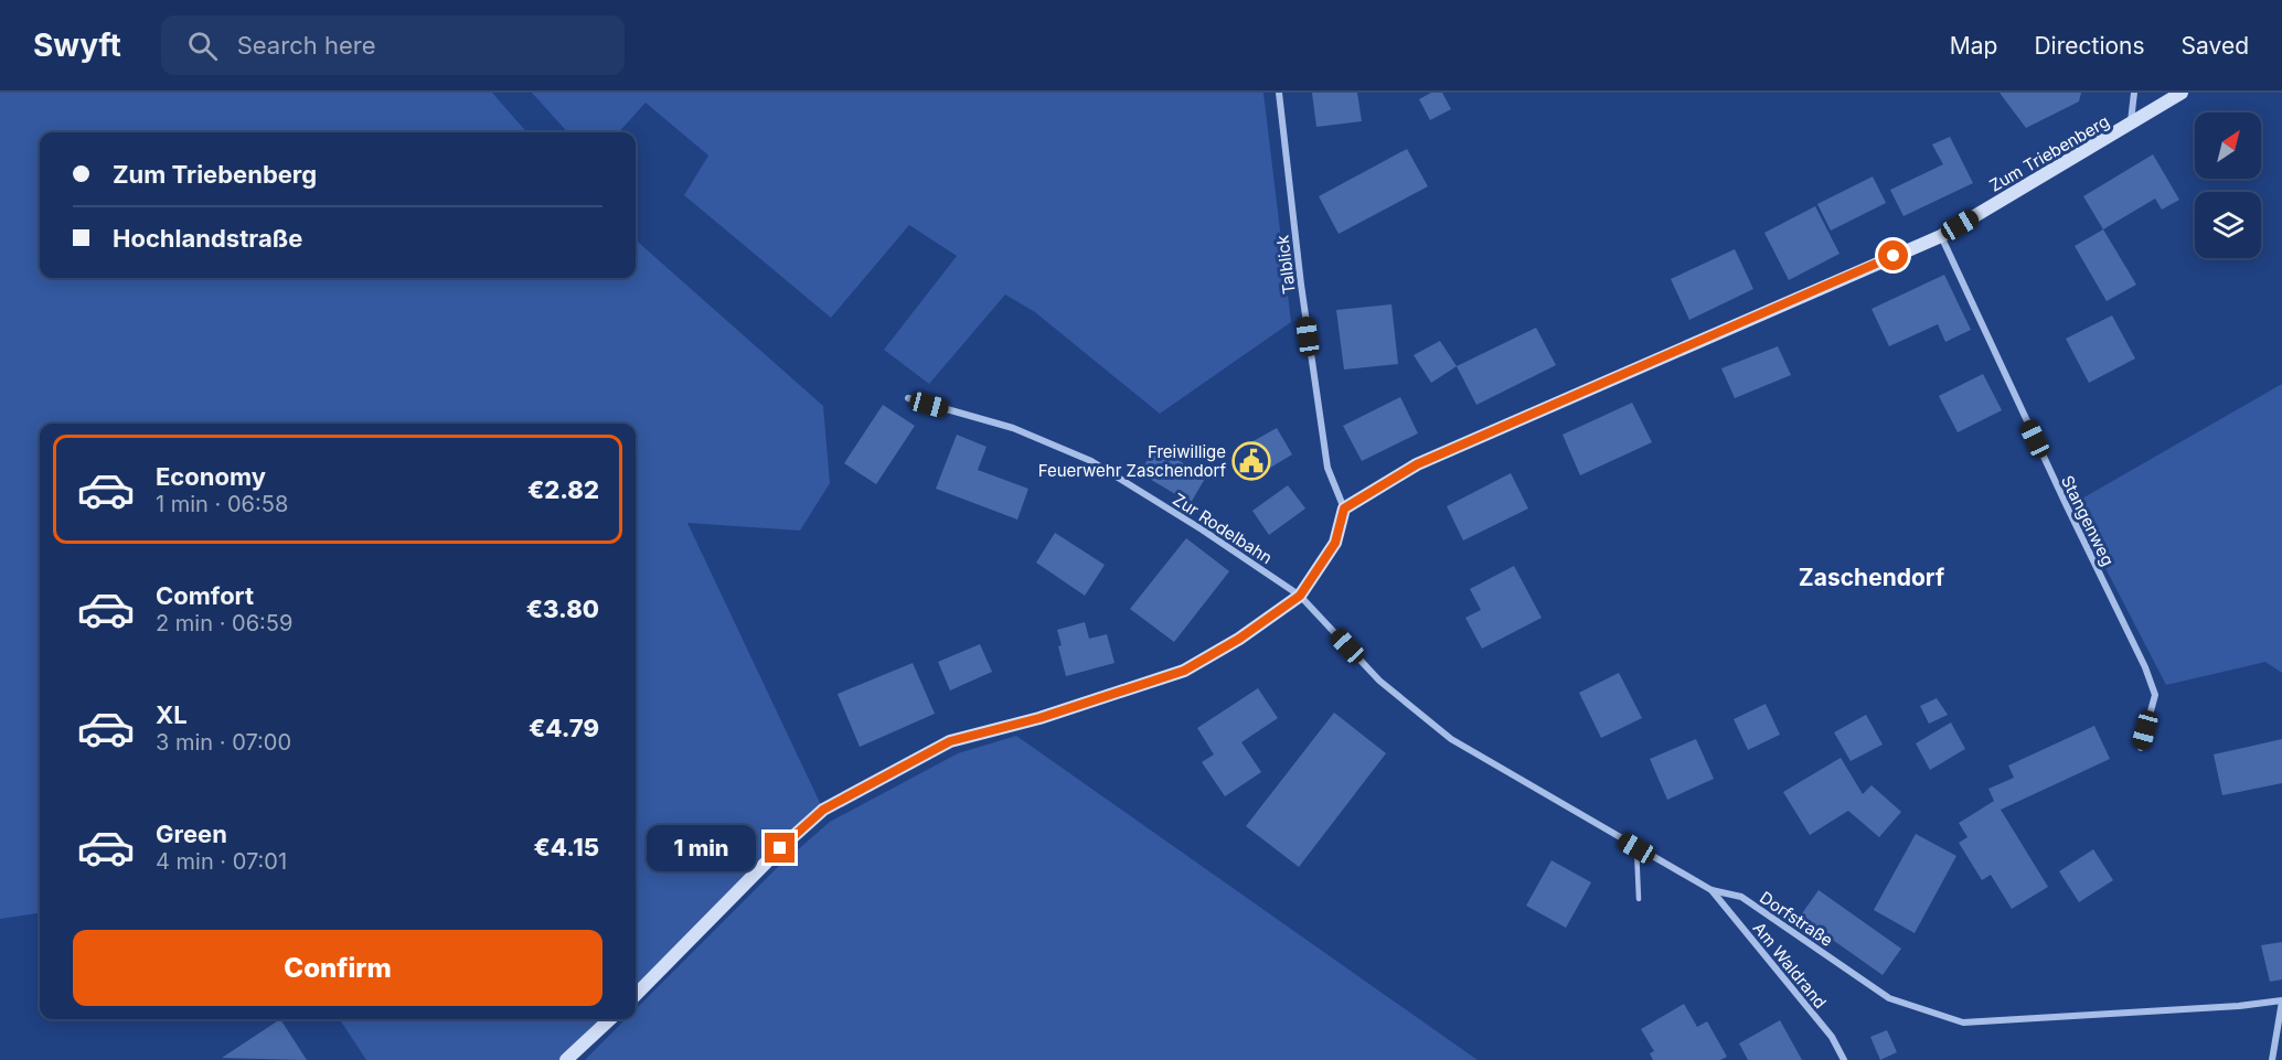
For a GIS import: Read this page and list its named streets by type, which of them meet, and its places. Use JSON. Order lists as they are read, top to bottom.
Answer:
{
  "streets": {
    "street": [
      "Zum Triebenberg",
      "Talblick",
      "Stangenweg",
      "Zur Rodelbahn",
      "Dorfstraße",
      "Am Waldrand"
    ]
  },
  "crossings": [
    ["Zum Triebenberg", "Talblick"],
    ["Zum Triebenberg", "Stangenweg"],
    ["Zur Rodelbahn", "Dorfstraße"],
    ["Dorfstraße", "Am Waldrand"]
  ],
  "districts": ["Zaschendorf"],
  "places": {
    "public building": ["Freiwillige Feuerwehr Zaschendorf"]
  },
  "north": "top right",
  "page": {
    "header": "Swyft",
    "search": "Search here",
    "nav": ["Map", "Directions", "Saved"],
    "banner": ["Zum Triebenberg", "Hochlandstraße"],
    "list": [
      {
        "name": "Economy",
        "note": "1 min · 06:58",
        "value": "€2.82"
      },
      {
        "name": "Comfort",
        "note": "2 min · 06:59",
        "value": "€3.80"
      },
      {
        "name": "XL",
        "note": "3 min · 07:00",
        "value": "€4.79"
      },
      {
        "name": "Green",
        "note": "4 min · 07:01",
        "value": "€4.15"
      }
    ],
    "bubble": "1 min",
    "buttons": "Confirm"
  }
}
